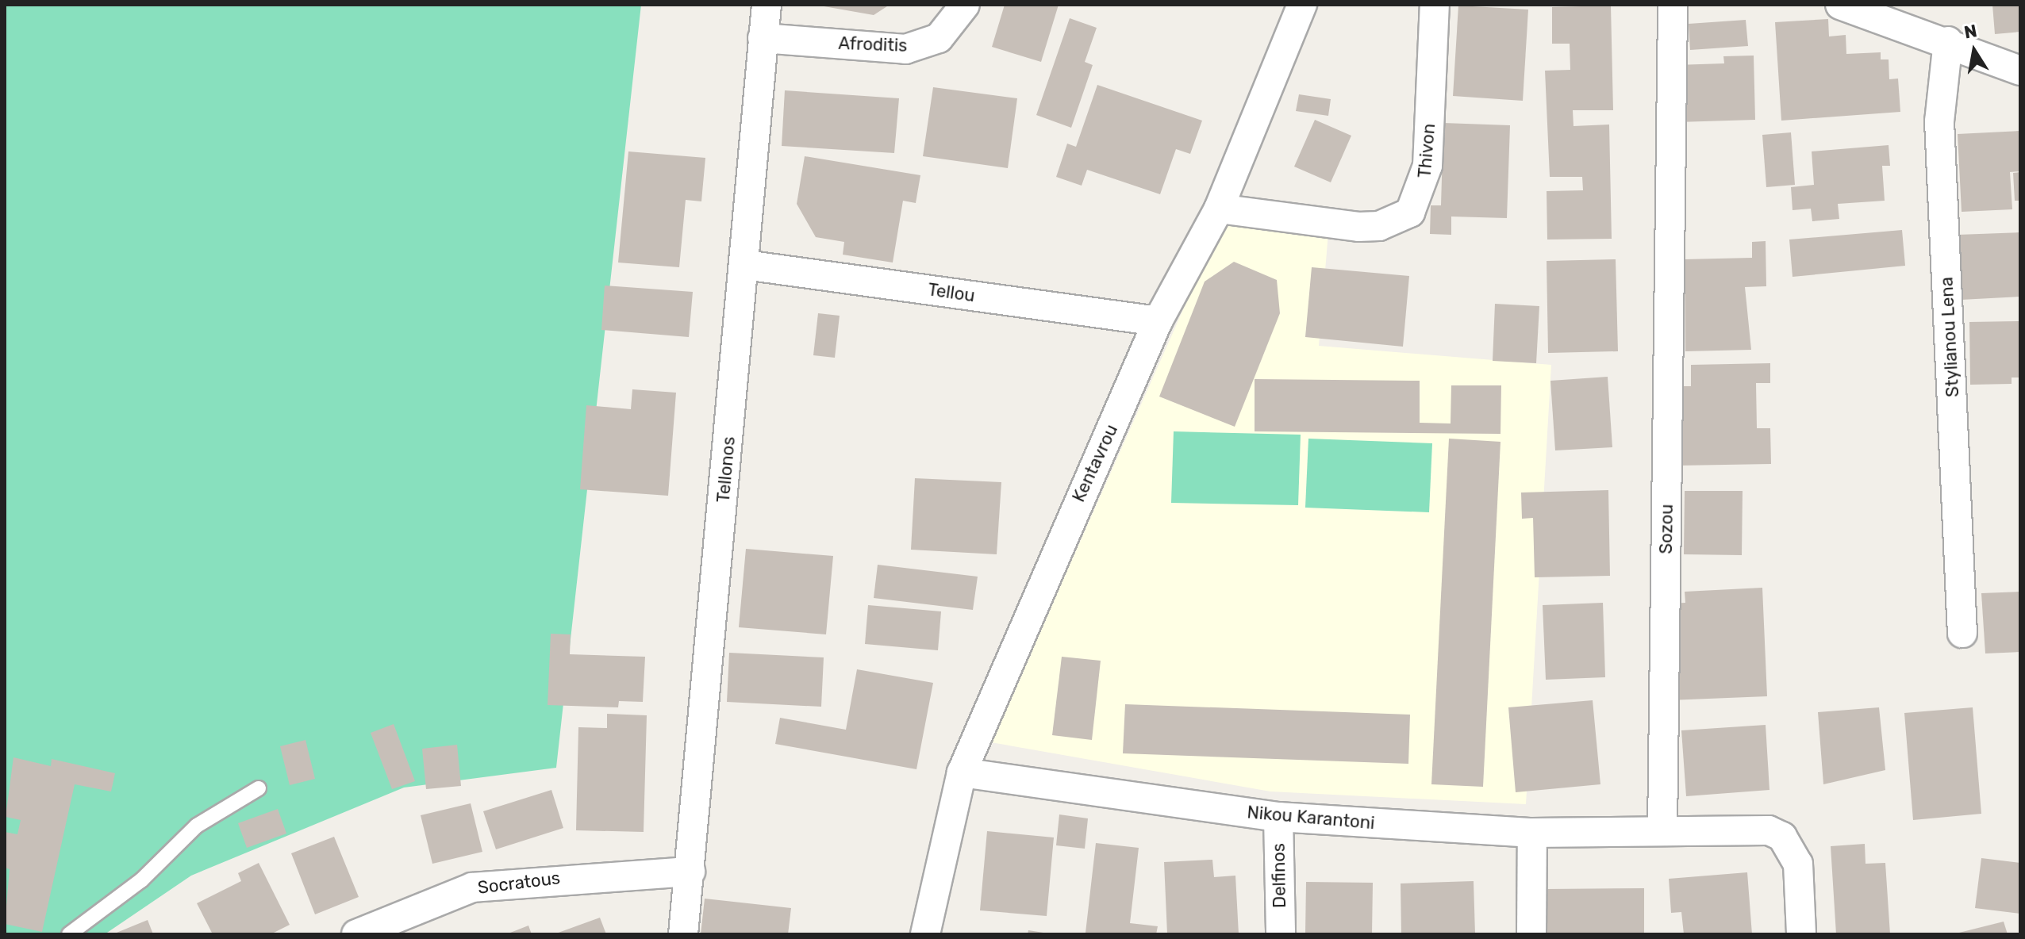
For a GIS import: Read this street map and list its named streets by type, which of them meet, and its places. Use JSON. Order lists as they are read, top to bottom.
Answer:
{
  "streets": {
    "street": [
      "Afroditis",
      "Thivon",
      "Tellou",
      "Stylianou Lena",
      "Kentavrou",
      "Tellonos",
      "Sozou",
      "Nikou Karantoni",
      "Delfinos",
      "Socratous"
    ]
  },
  "crossings": [
    ["Afroditis", "Tellonos"],
    ["Thivon", "Kentavrou"],
    ["Tellou", "Kentavrou"],
    ["Tellou", "Tellonos"],
    ["Kentavrou", "Nikou Karantoni"],
    ["Tellonos", "Socratous"],
    ["Sozou", "Nikou Karantoni"],
    ["Nikou Karantoni", "Delfinos"]
  ],
  "north": "top"
}
